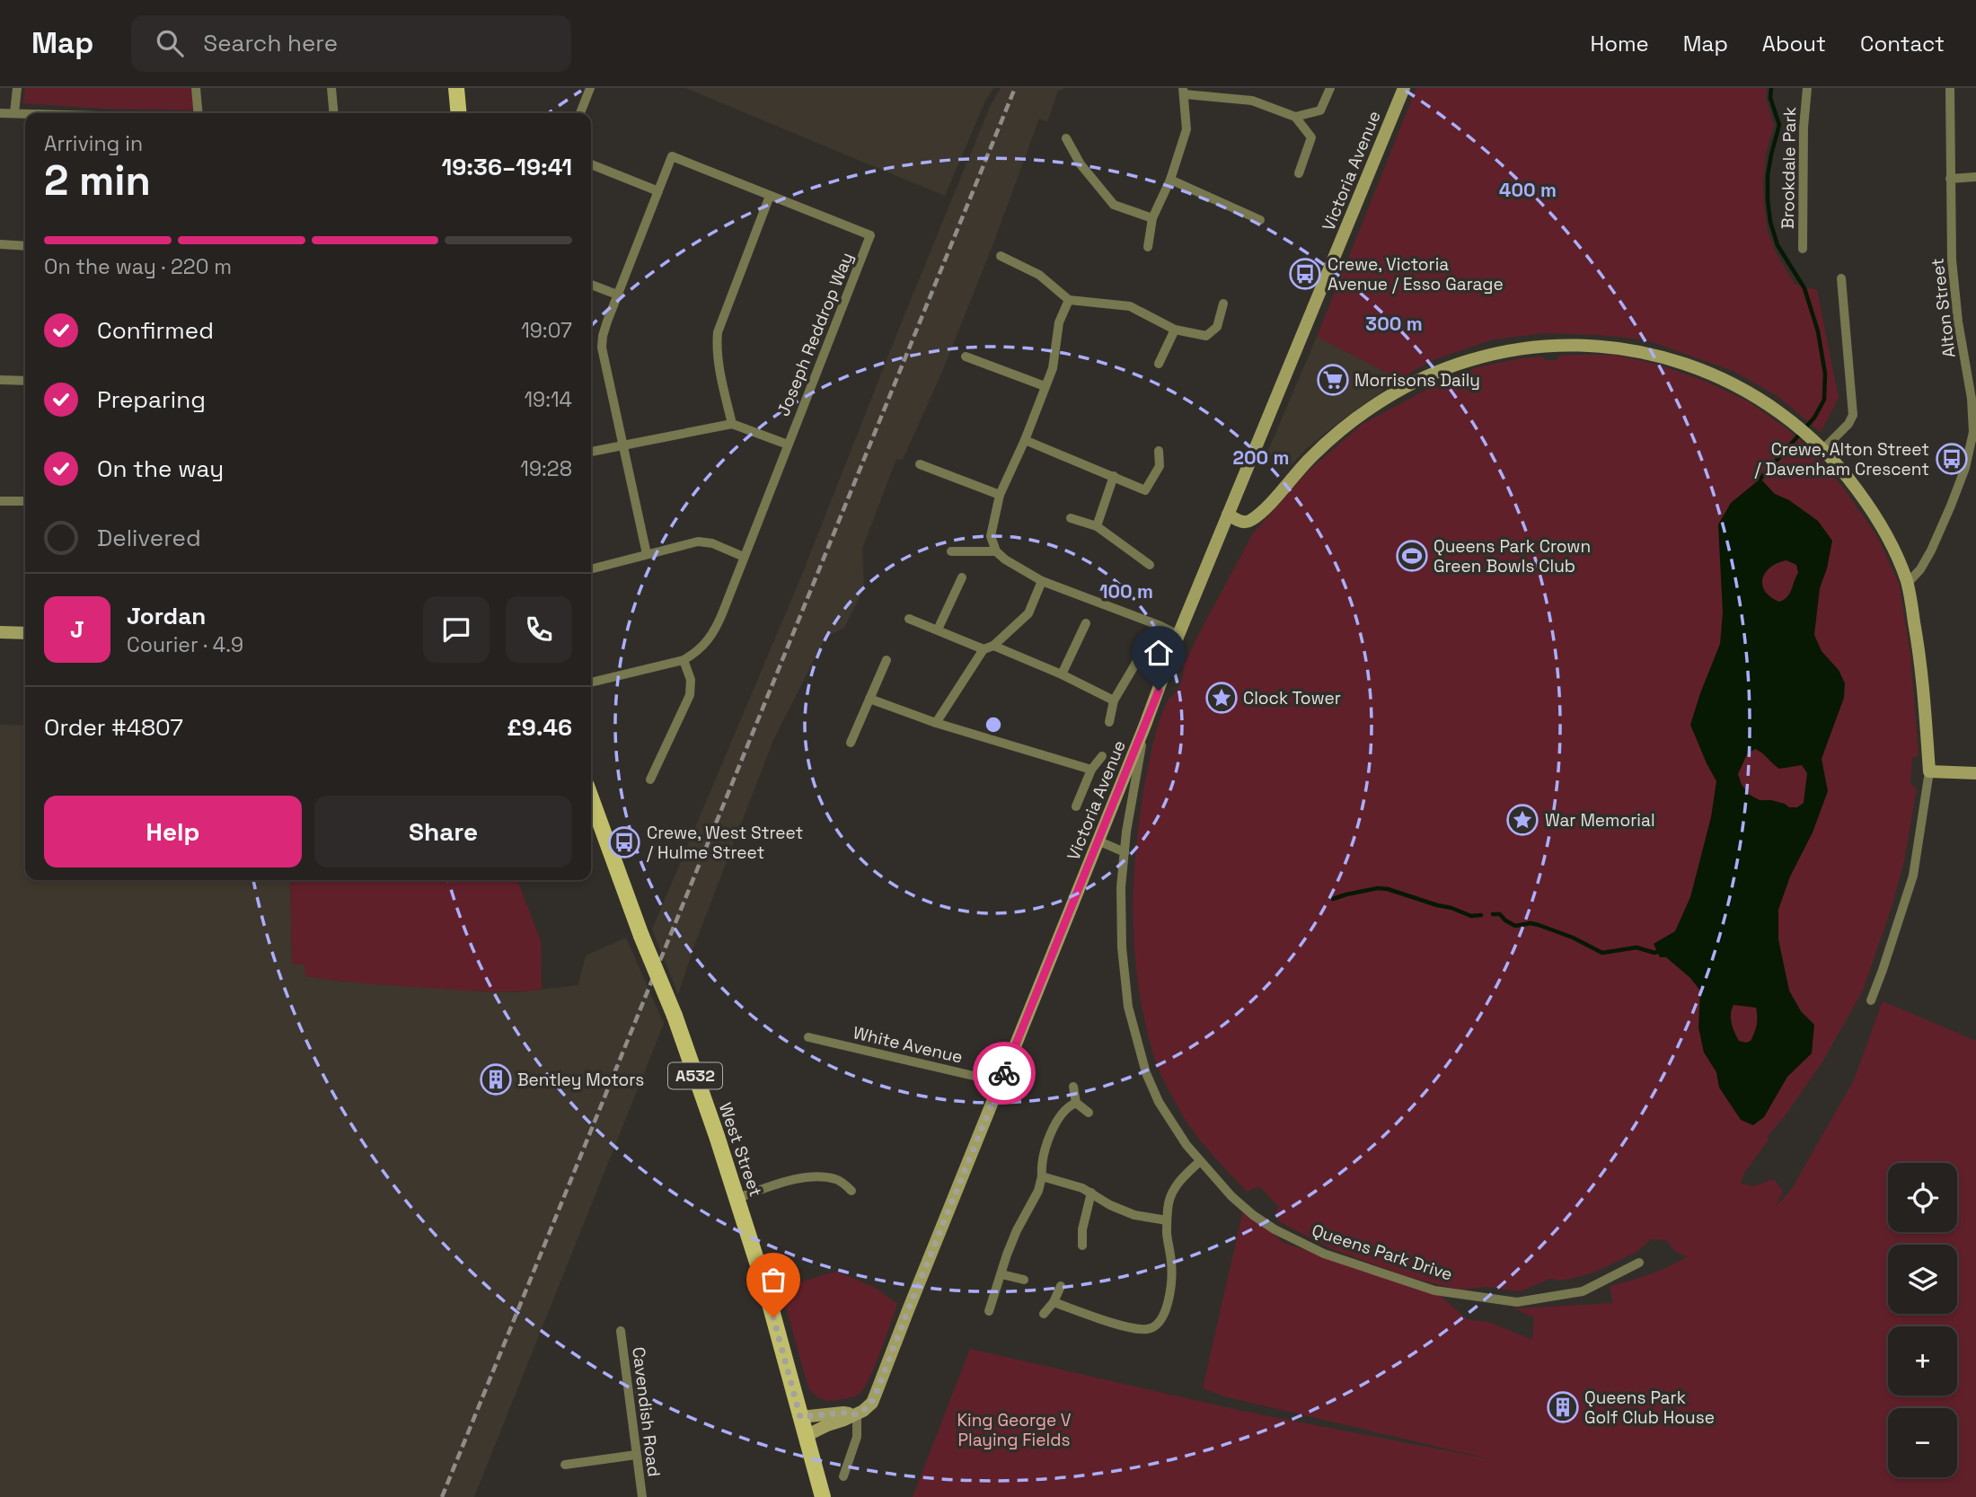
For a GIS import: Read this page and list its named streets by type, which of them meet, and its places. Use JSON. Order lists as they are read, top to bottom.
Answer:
{
  "streets": {
    "main road": ["A532", "West Street"],
    "street": [
      "Brookdale Park",
      "Victoria Avenue",
      "Alton Street",
      "Joseph Reddrop Way",
      "White Avenue",
      "Queens Park Drive",
      "Cavendish Road"
    ]
  },
  "crossings": [
    ["Victoria Avenue", "White Avenue"],
    ["Victoria Avenue", "West Street"],
    ["Victoria Avenue", "Queens Park Drive"]
  ],
  "parks": ["King George V Playing Fields"],
  "places": {
    "bus stop": ["Crewe, Victoria Avenue / Esso Garage", "Crewe, Alton Street / Davenham Crescent", "Crewe, West Street / Hulme Street"],
    "supermarket": ["Morrisons Daily"],
    "sports": ["Queens Park Crown Green Bowls Club"],
    "place": ["Clock Tower", "War Memorial"],
    "building": ["Bentley Motors", "Queens Park Golf Club House"]
  },
  "page": {
    "header": "Map",
    "search": "Search here",
    "nav": [
      "Home",
      "Map",
      "About",
      "Contact"
    ],
    "heading": ["2 min", "Arriving in", "19:36–19:41"],
    "panel": [
      "Jordan",
      "Courier · 4.9",
      "Order #4807",
      "£9.46"
    ],
    "bar": "On the way · 220 m",
    "list": [
      ["Confirmed", "19:07"],
      ["Preparing", "19:14"],
      ["On the way", "19:28"],
      "Delivered"
    ],
    "round": "J",
    "buttons": ["Help", "Share"],
    "map_buttons": ["+", "−"]
  },
  "rings": [
    "400 m",
    "300 m",
    "200 m",
    "100 m"
  ]
}
